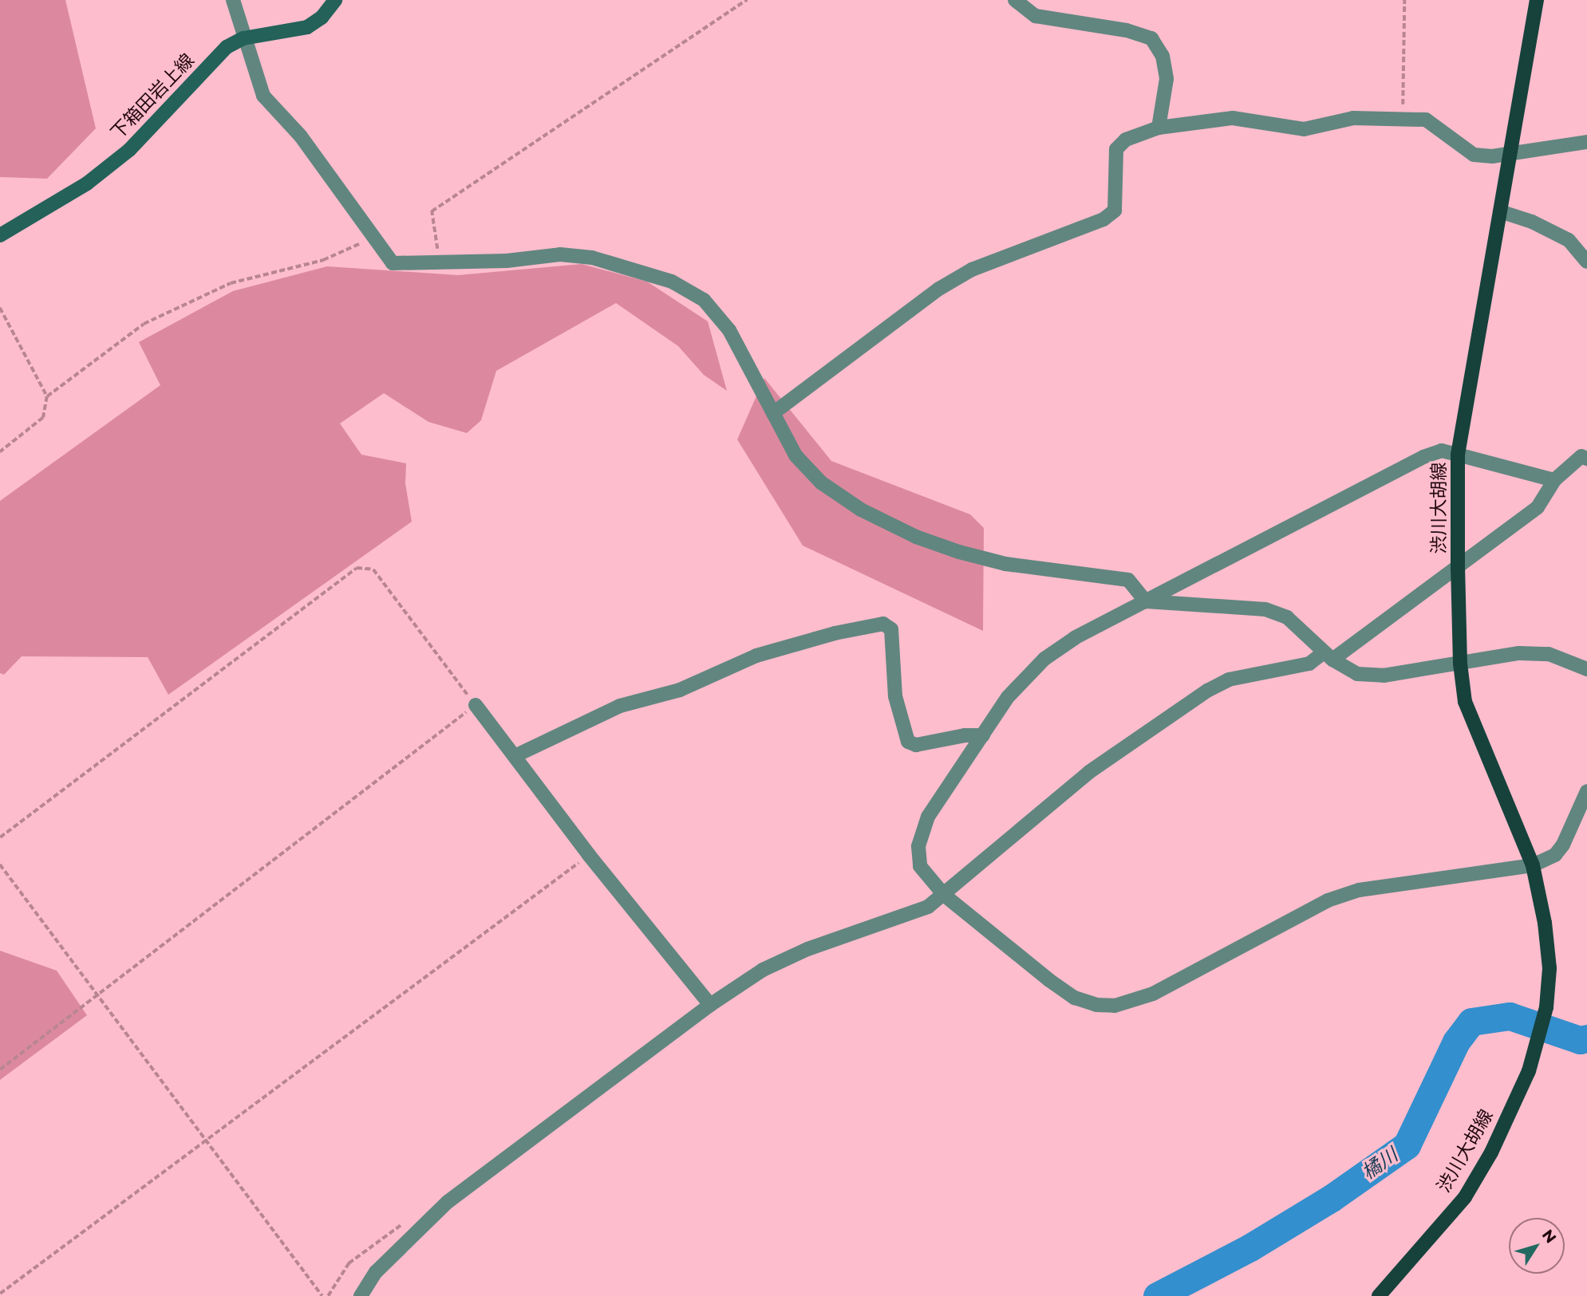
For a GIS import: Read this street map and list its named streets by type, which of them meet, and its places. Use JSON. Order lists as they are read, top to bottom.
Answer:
{
  "streets": {
    "main road": ["下箱田岩上線", "渋川大胡線"]
  },
  "water": ["橘川"],
  "north": "top right"
}
